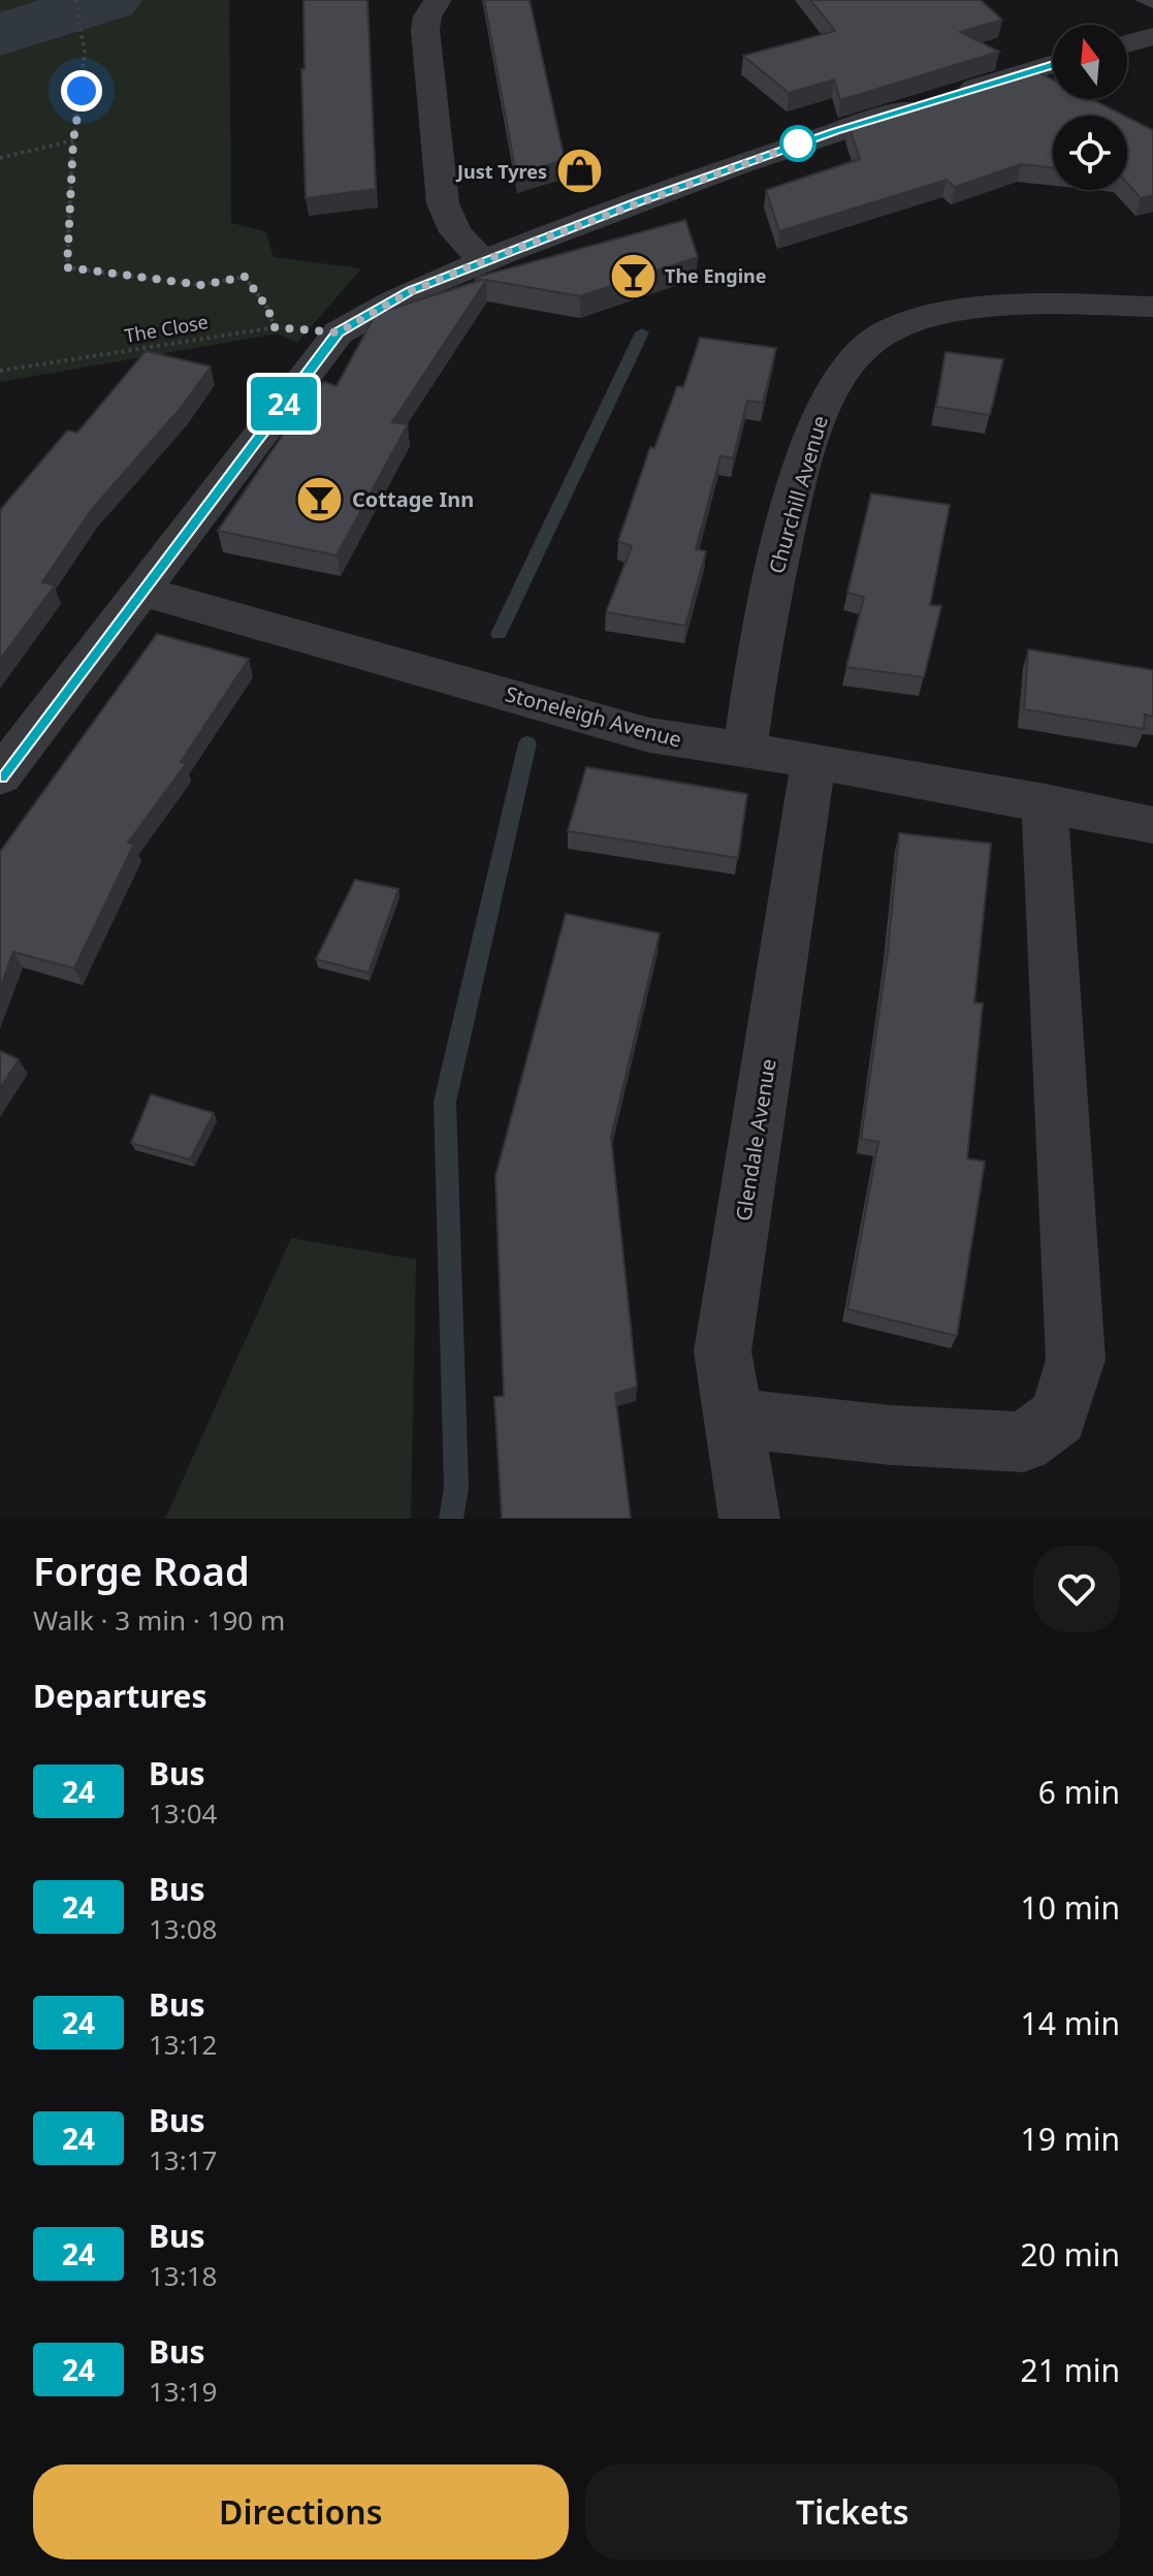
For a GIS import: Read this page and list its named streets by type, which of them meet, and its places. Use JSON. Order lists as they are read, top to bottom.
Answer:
{
  "streets": {
    "street": ["Churchill Avenue", "Stoneleigh Avenue", "Glendale Avenue"],
    "path": ["The Close"]
  },
  "crossings": [
    ["Churchill Avenue", "Stoneleigh Avenue"],
    ["Stoneleigh Avenue", "Glendale Avenue"]
  ],
  "places": {
    "shop": ["Just Tyres"],
    "bar": ["The Engine", "Cottage Inn"]
  },
  "lines": ["bus line 24"],
  "north": "top",
  "page": {
    "on_map": "24",
    "heading": [
      ["Forge Road", "Walk · 3 min · 190 m"],
      "Departures"
    ],
    "list": [
      {
        "mark": "24",
        "name": "Bus",
        "note": "13:04",
        "value": "6 min"
      },
      {
        "mark": "24",
        "name": "Bus",
        "note": "13:08",
        "value": "10 min"
      },
      {
        "mark": "24",
        "name": "Bus",
        "note": "13:12",
        "value": "14 min"
      },
      {
        "mark": "24",
        "name": "Bus",
        "note": "13:17",
        "value": "19 min"
      },
      {
        "mark": "24",
        "name": "Bus",
        "note": "13:18",
        "value": "20 min"
      },
      {
        "mark": "24",
        "name": "Bus",
        "note": "13:19",
        "value": "21 min"
      }
    ],
    "buttons": ["Directions", "Tickets"]
  }
}
